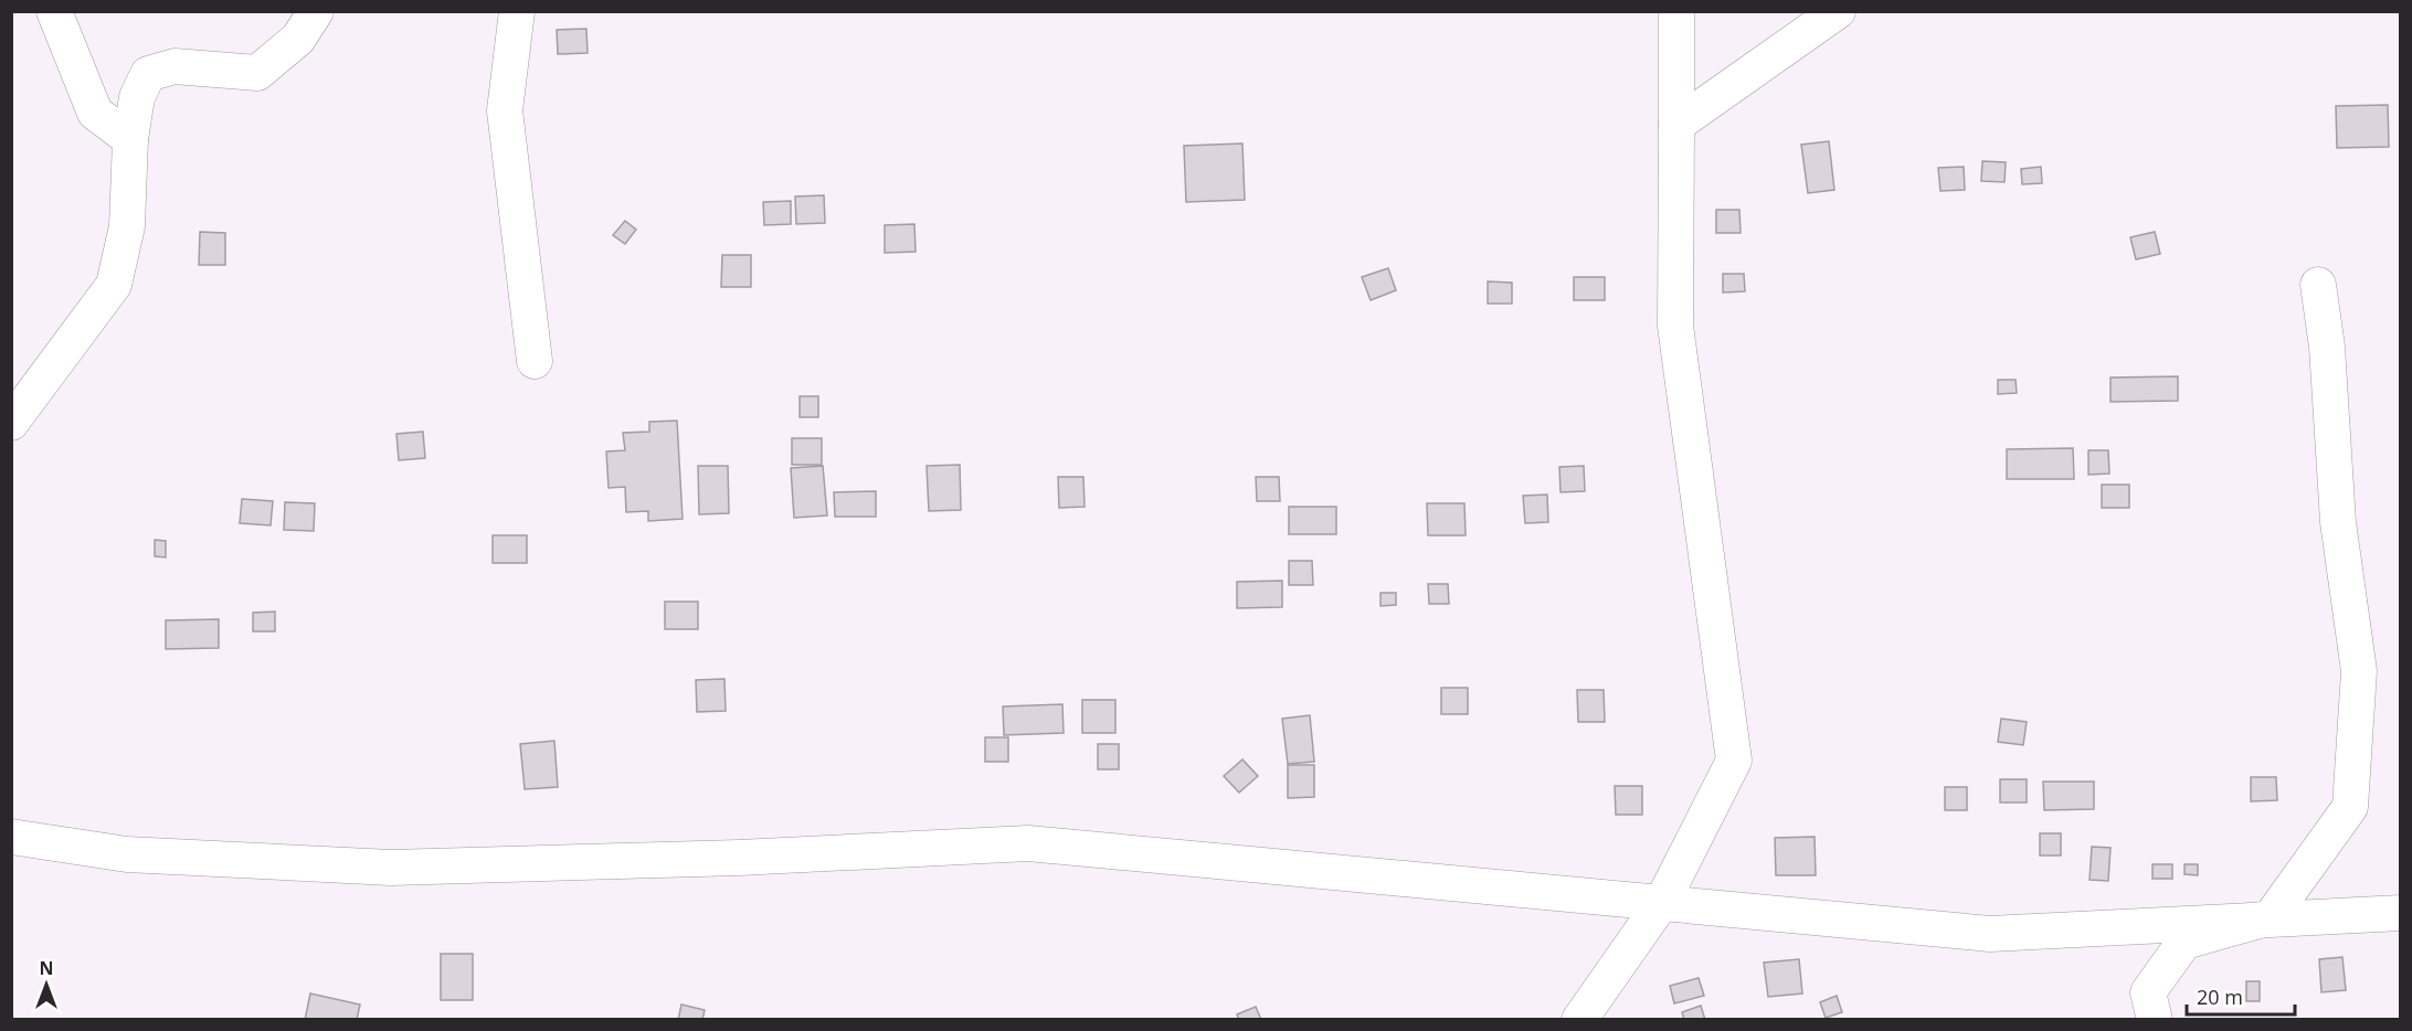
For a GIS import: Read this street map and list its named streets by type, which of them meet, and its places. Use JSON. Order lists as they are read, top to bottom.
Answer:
{
  "scale_bar": "20 m",
  "north": "top"
}
